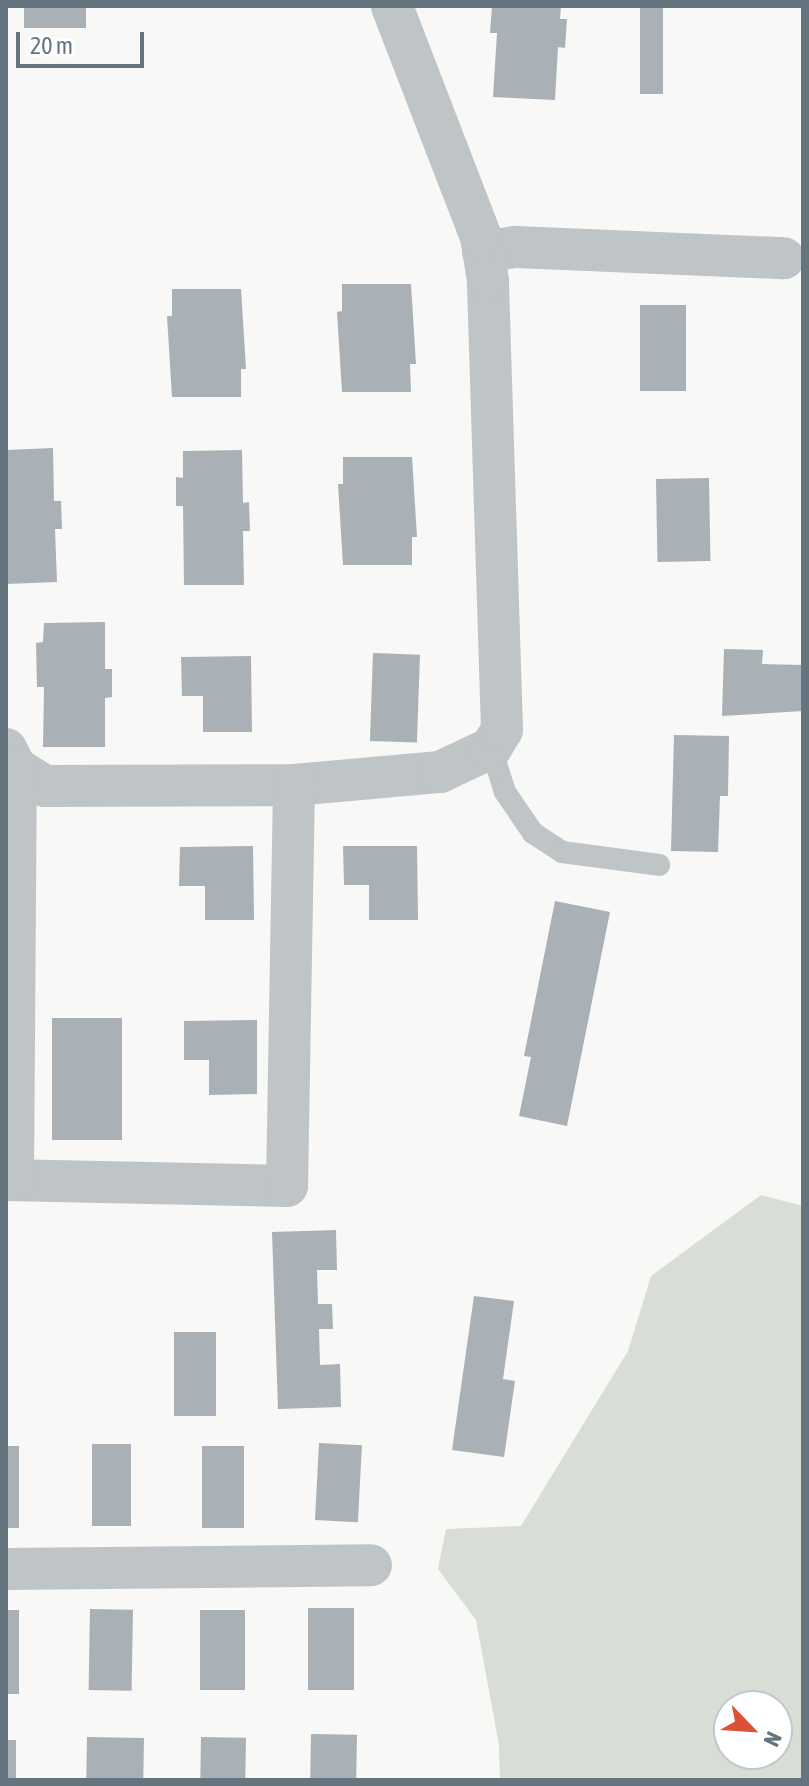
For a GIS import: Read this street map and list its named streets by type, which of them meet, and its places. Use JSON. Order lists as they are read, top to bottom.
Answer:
{
  "scale_bar": "20 m",
  "north": "bottom right"
}
